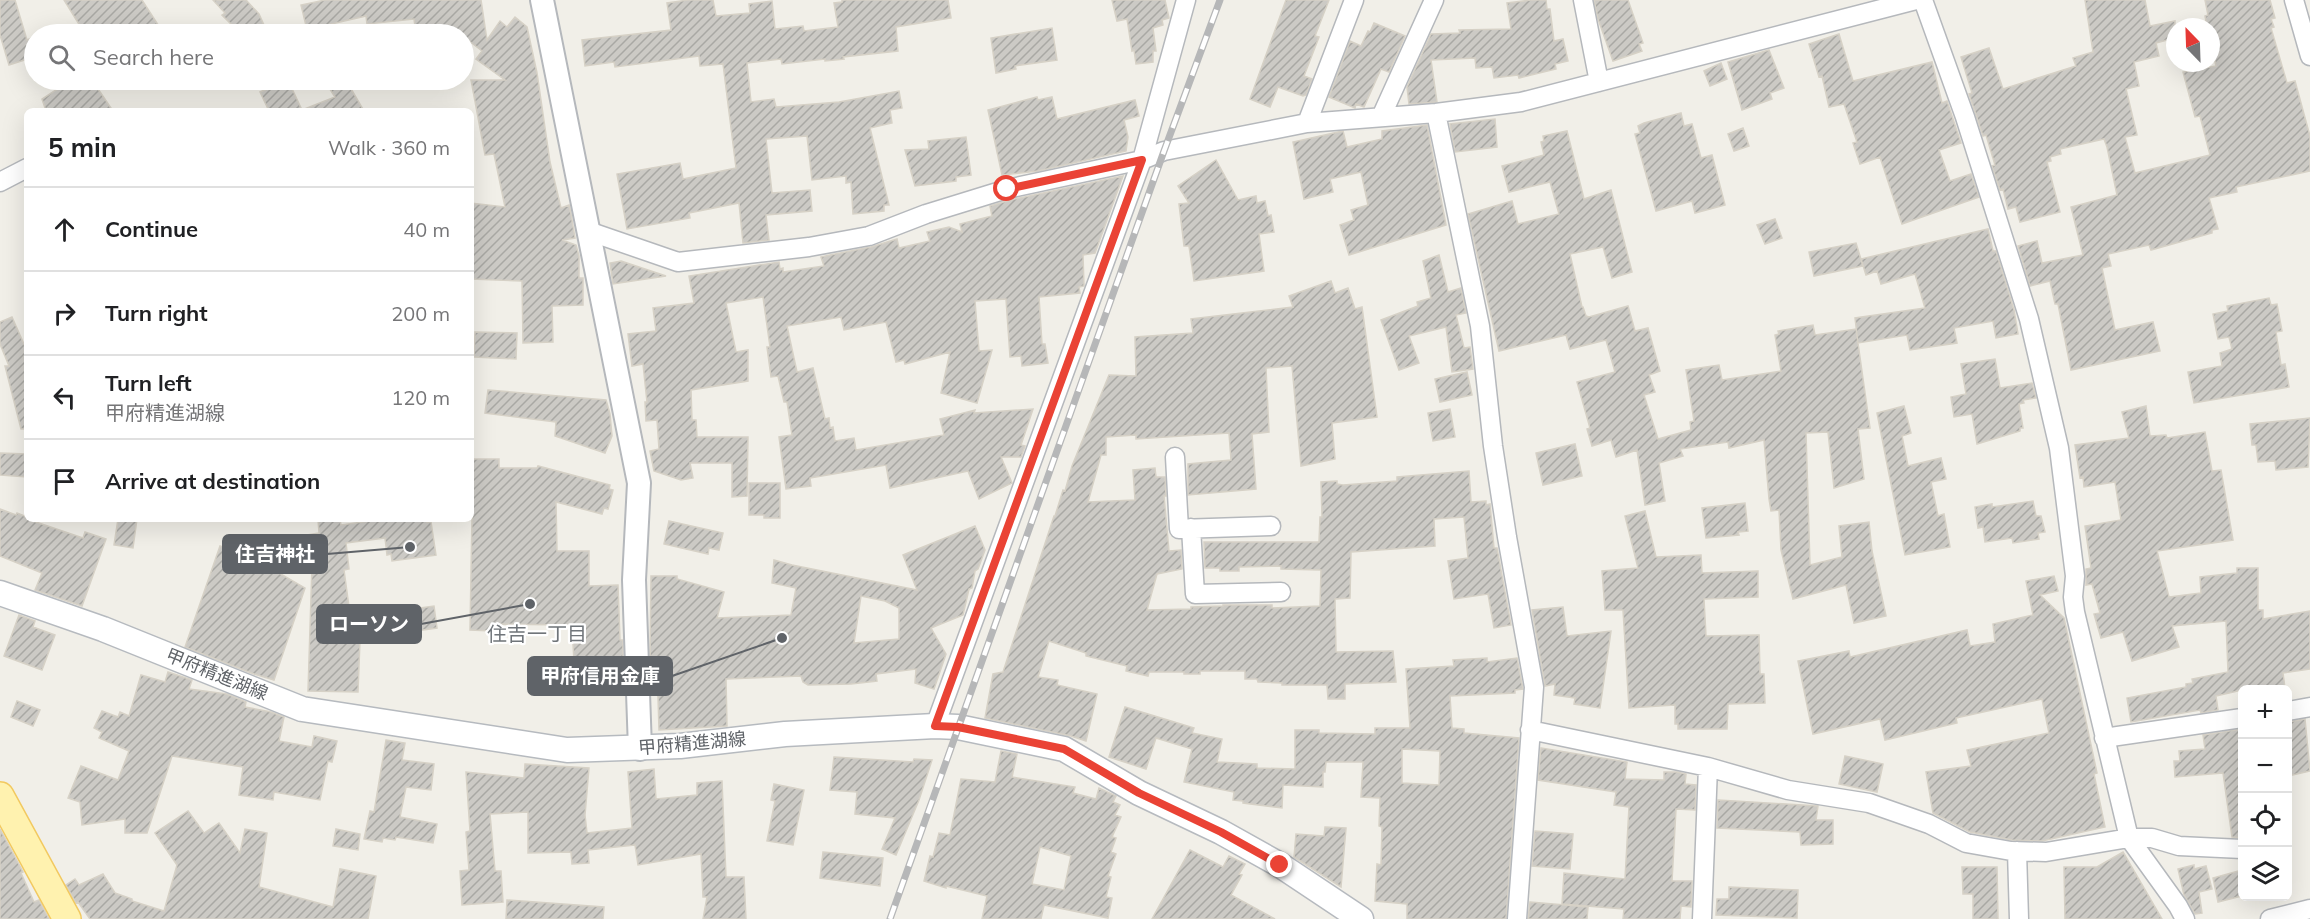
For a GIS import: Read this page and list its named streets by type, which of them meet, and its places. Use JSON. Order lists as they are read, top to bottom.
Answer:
{
  "streets": {
    "main road": ["甲府精進湖線"]
  },
  "districts": ["住吉一丁目"],
  "places": ["住吉神社", "ローソン", "甲府信用金庫"],
  "north": "top left",
  "page": {
    "search": "Search here",
    "heading": ["5 min", "Walk · 360 m"],
    "list": [
      ["Continue", "40 m"],
      ["Turn right", "200 m"],
      ["Turn left", "甲府精進湖線", "120 m"],
      "Arrive at destination"
    ],
    "map_buttons": ["+", "−"]
  }
}
